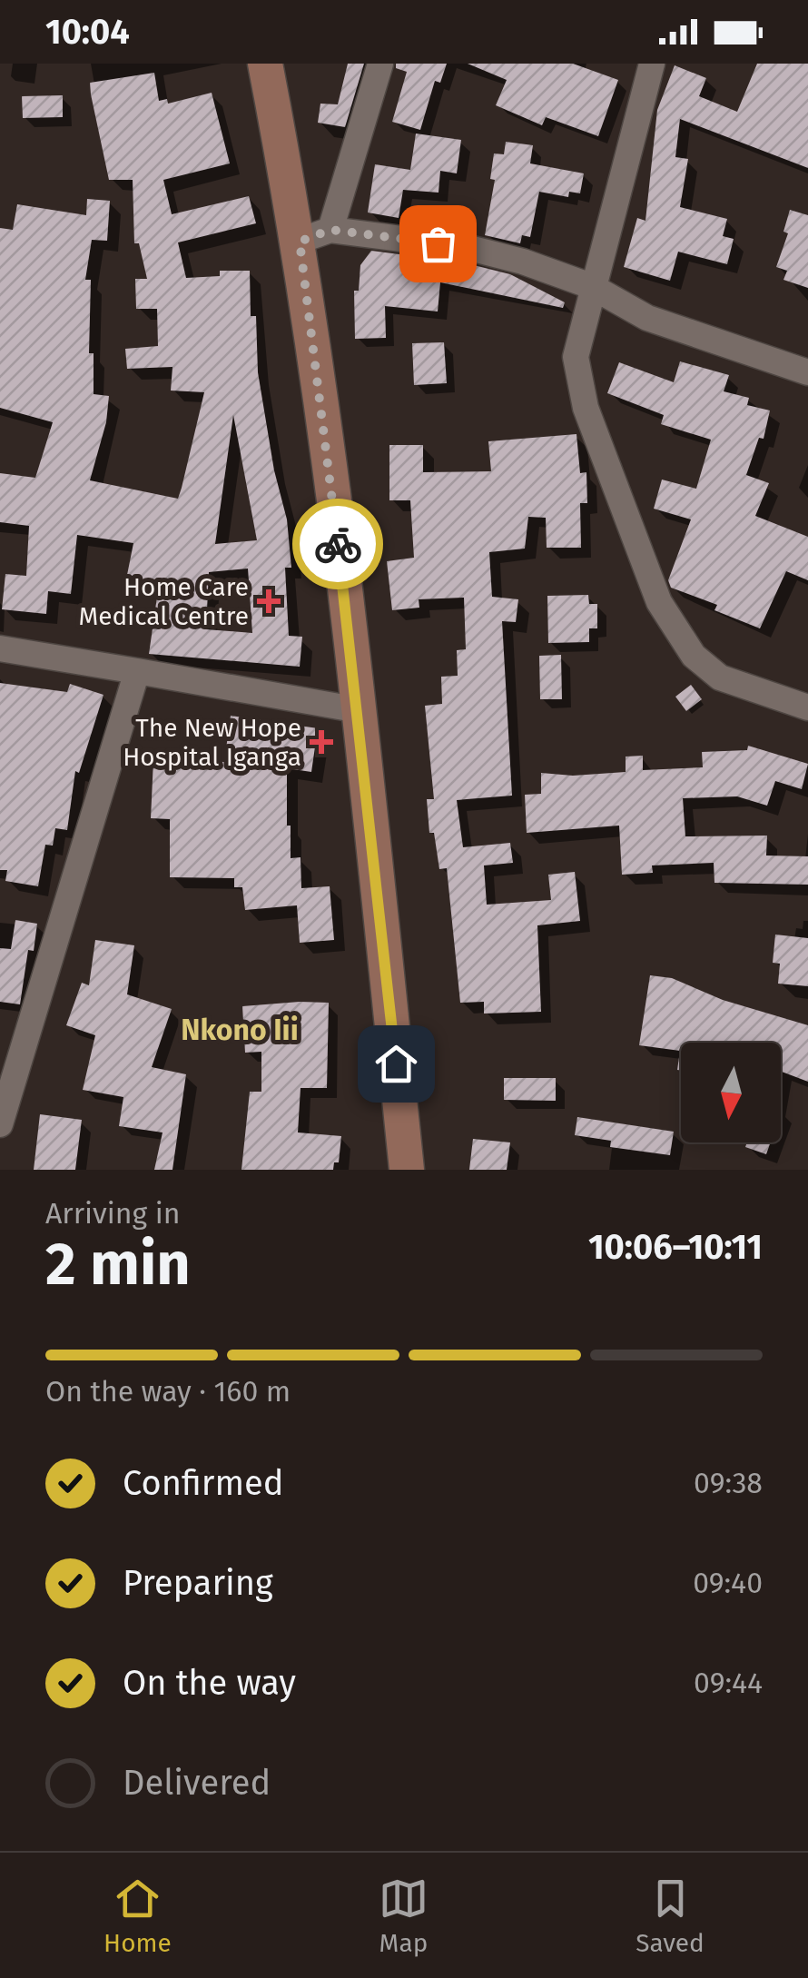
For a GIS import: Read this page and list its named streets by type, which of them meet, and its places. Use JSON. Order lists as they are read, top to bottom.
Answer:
{
  "districts": ["Nkono Iii"],
  "places": {
    "health": ["Home Care Medical Centre", "The New Hope Hospital Iganga"]
  },
  "north": "bottom",
  "page": {
    "status": "10:04",
    "heading": ["2 min", "Arriving in", "10:06–10:11"],
    "bar": "On the way · 160 m",
    "list": [
      ["Confirmed", "09:38"],
      ["Preparing", "09:40"],
      ["On the way", "09:44"],
      "Delivered"
    ],
    "tabs": ["Home", "Map", "Saved"]
  }
}
